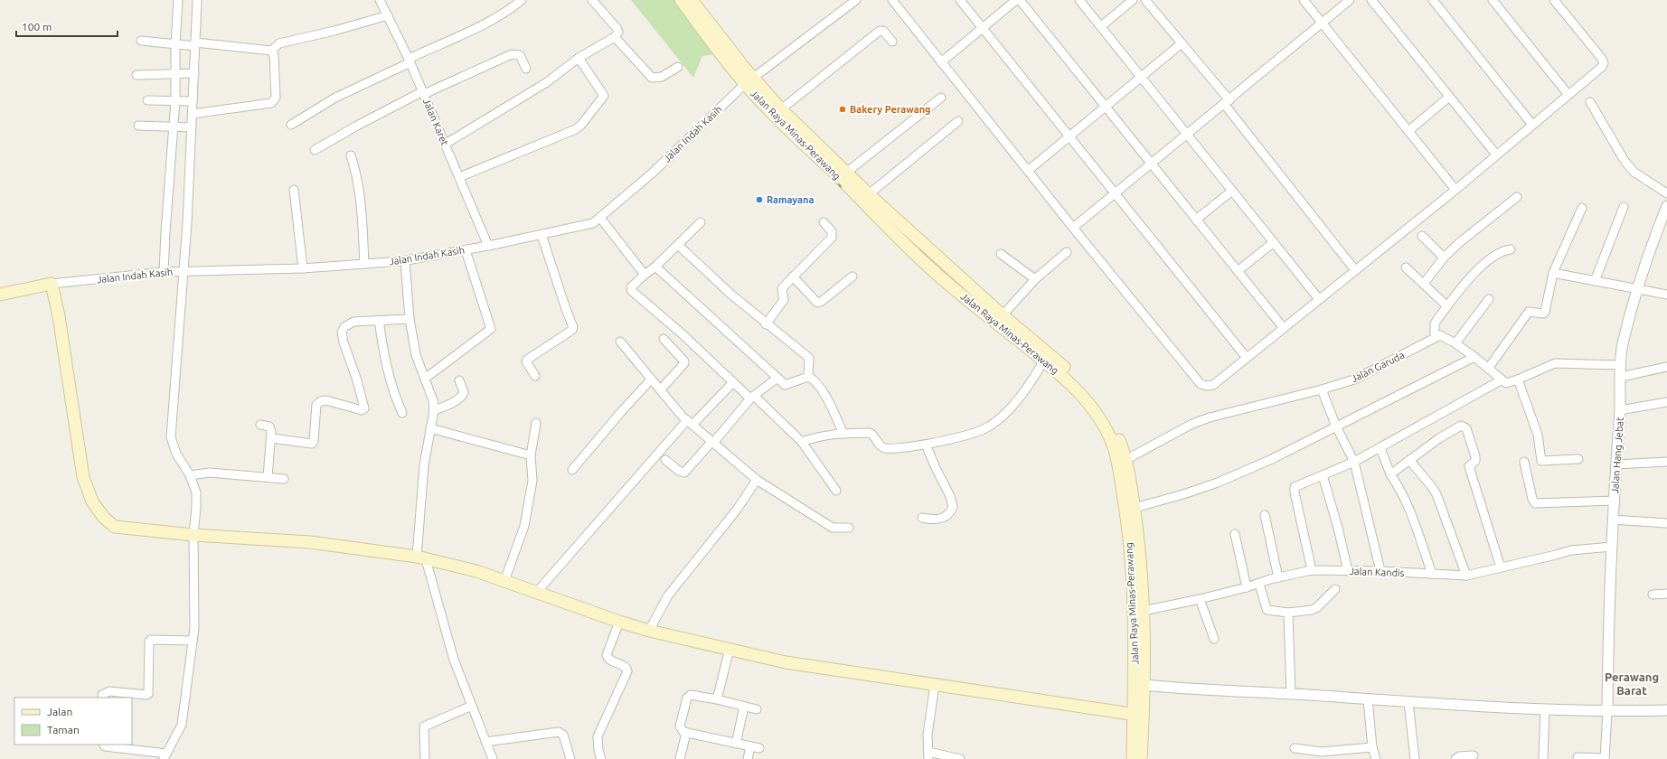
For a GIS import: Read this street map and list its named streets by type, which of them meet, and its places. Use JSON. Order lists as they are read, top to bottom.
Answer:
{
  "streets": {
    "main road": ["Jalan Raya Minas-Perawang"],
    "street": [
      "Jalan Karet",
      "Jalan Indah Kasih",
      "Jalan Garuda",
      "Jalan Hang Jebat",
      "Jalan Kandis"
    ]
  },
  "crossings": [
    ["Jalan Karet", "Jalan Indah Kasih"],
    ["Jalan Indah Kasih", "Jalan Raya Minas-Perawang"],
    ["Jalan Raya Minas-Perawang", "Jalan Garuda"],
    ["Jalan Raya Minas-Perawang", "Jalan Kandis"],
    ["Jalan Hang Jebat", "Jalan Kandis"]
  ],
  "districts": ["Perawang Barat"],
  "places": ["Bakery Perawang", "Ramayana"],
  "legend": ["Jalan", "Taman"],
  "scale_bar": "100 m"
}
